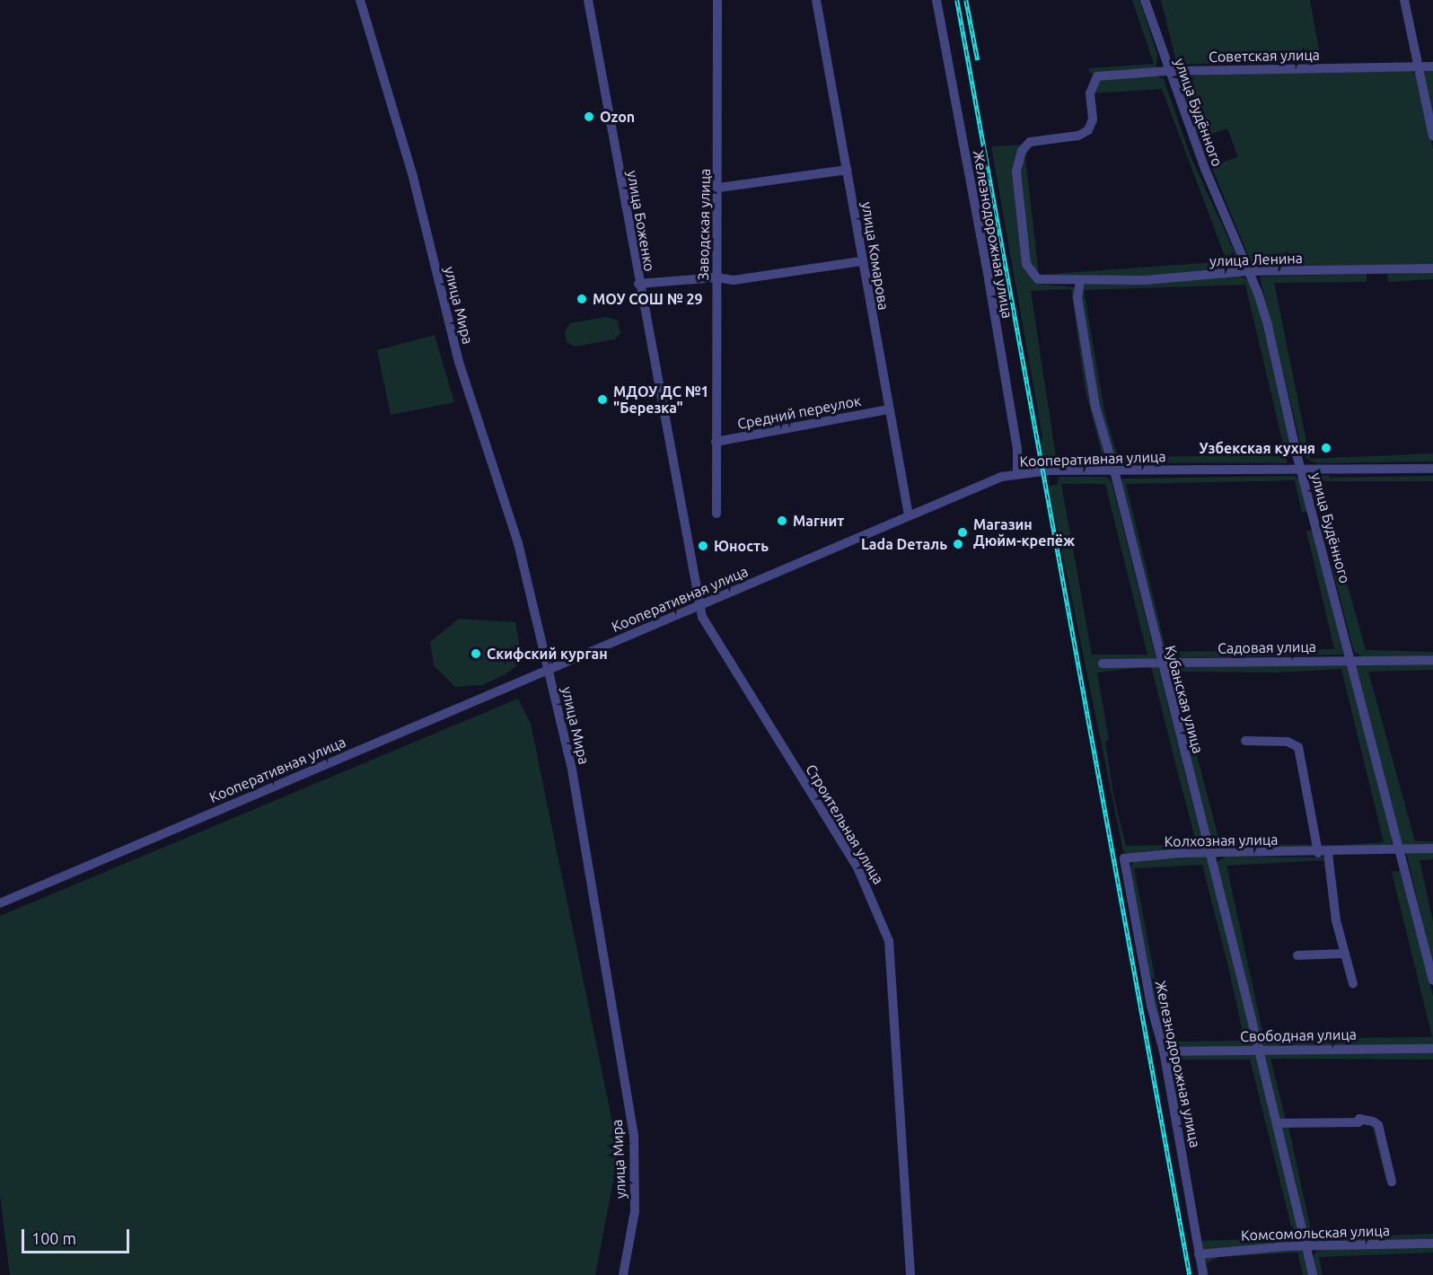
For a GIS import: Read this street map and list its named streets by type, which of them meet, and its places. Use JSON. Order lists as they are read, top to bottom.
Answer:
{
  "streets": {
    "street": [
      "Советская улица",
      "улица Будённого",
      "улица Боженко",
      "Заводская улица",
      "Железнодорожная улица",
      "улица Комарова",
      "улица Ленина",
      "улица Мира",
      "Средний переулок",
      "Кооперативная улица",
      "Садовая улица",
      "Кубанская улица",
      "Строительная улица",
      "Колхозная улица",
      "Свободная улица",
      "Комсомольская улица"
    ]
  },
  "crossings": [
    ["Советская улица", "улица Будённого"],
    ["Советская улица", "Железнодорожная улица"],
    ["улица Будённого", "улица Ленина"],
    ["улица Будённого", "Кооперативная улица"],
    ["улица Будённого", "Садовая улица"],
    ["улица Будённого", "Колхозная улица"],
    ["улица Боженко", "Кооперативная улица"],
    ["улица Боженко", "Строительная улица"],
    ["Заводская улица", "Средний переулок"],
    ["Железнодорожная улица", "улица Ленина"],
    ["Железнодорожная улица", "Кооперативная улица"],
    ["Железнодорожная улица", "Кубанская улица"],
    ["Железнодорожная улица", "Колхозная улица"],
    ["Железнодорожная улица", "Свободная улица"],
    ["Железнодорожная улица", "Комсомольская улица"],
    ["улица Комарова", "Средний переулок"],
    ["улица Комарова", "Кооперативная улица"],
    ["улица Ленина", "Кубанская улица"],
    ["улица Мира", "Кооперативная улица"],
    ["Кооперативная улица", "Кубанская улица"],
    ["Кооперативная улица", "Строительная улица"],
    ["Садовая улица", "Кубанская улица"],
    ["Кубанская улица", "Колхозная улица"],
    ["Кубанская улица", "Свободная улица"],
    ["Кубанская улица", "Комсомольская улица"]
  ],
  "places": [
    "Ozon",
    "МОУ СОШ № 29",
    "МДОУ ДС №1 \"Березка\"",
    "Узбекская кухня",
    "Магнит",
    "Магазин Дюйм-крепёж",
    "Lada Dеталь",
    "Юность",
    "Скифский курган"
  ],
  "scale_bar": "100 m"
}
